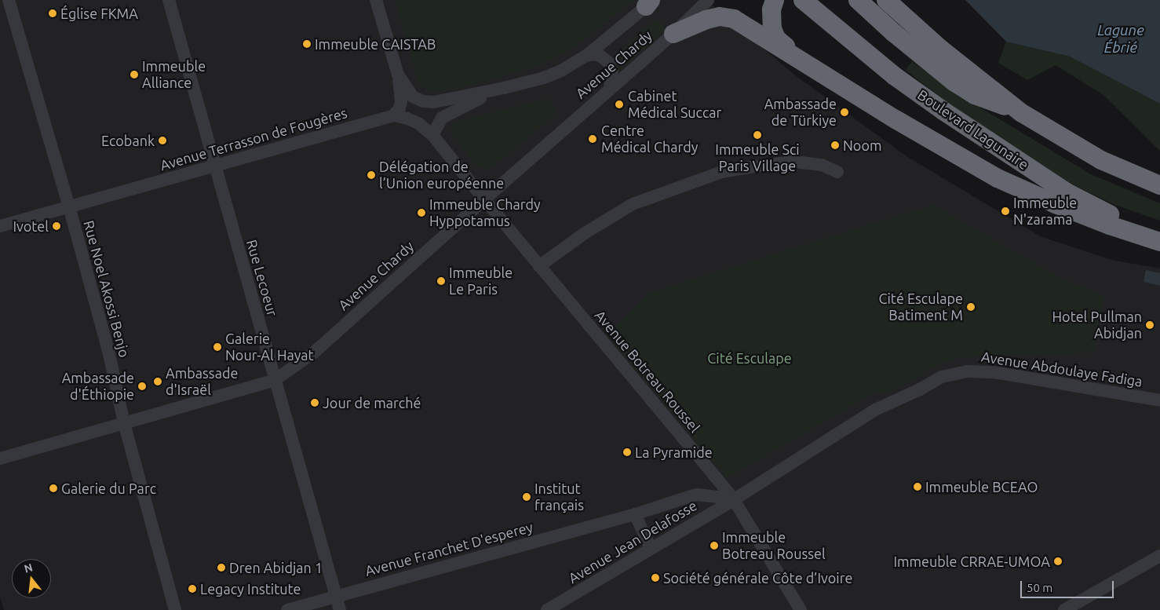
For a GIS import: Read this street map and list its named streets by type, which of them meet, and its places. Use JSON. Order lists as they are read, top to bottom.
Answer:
{
  "streets": {
    "highway": ["Boulevard Lagunaire"],
    "street": [
      "Avenue Chardy",
      "Avenue Terrasson de Fougères",
      "Rue Lecoeur",
      "Rue Noel Akossi Benjo",
      "Avenue Abdoulaye Fadiga",
      "Avenue Botreau Roussel",
      "Avenue Jean Delafosse",
      "Avenue Franchet D'esperey"
    ]
  },
  "crossings": [
    ["Avenue Chardy", "Rue Lecoeur"],
    ["Avenue Chardy", "Rue Noel Akossi Benjo"],
    ["Avenue Chardy", "Avenue Botreau Roussel"],
    ["Avenue Terrasson de Fougères", "Rue Lecoeur"],
    ["Avenue Terrasson de Fougères", "Rue Noel Akossi Benjo"],
    ["Rue Lecoeur", "Avenue Franchet D'esperey"],
    ["Avenue Abdoulaye Fadiga", "Avenue Botreau Roussel"],
    ["Avenue Abdoulaye Fadiga", "Avenue Jean Delafosse"],
    ["Avenue Abdoulaye Fadiga", "Avenue Franchet D'esperey"],
    ["Avenue Botreau Roussel", "Avenue Jean Delafosse"],
    ["Avenue Botreau Roussel", "Avenue Franchet D'esperey"],
    ["Avenue Jean Delafosse", "Avenue Franchet D'esperey"]
  ],
  "water": ["Lagune Ébrié"],
  "parks": ["Cité Esculape"],
  "places": [
    "Église FKMA",
    "Immeuble CAISTAB",
    "Immeuble Alliance",
    "Cabinet Médical Succar",
    "Ambassade de Türkiye",
    "Immeuble Sci Paris Village",
    "Centre Médical Chardy",
    "Ecobank",
    "Noom",
    "Délégation de l’Union européenne",
    "Immeuble N'zarama",
    "Immeuble Chardy Hyppotamus",
    "Ivotel",
    "Immeuble Le Paris",
    "Cité Esculape Batiment M",
    "Hotel Pullman Abidjan",
    "Galerie Nour-Al Hayat",
    "Ambassade d'Israël",
    "Ambassade d'Éthiopie",
    "Jour de marché",
    "La Pyramide",
    "Immeuble BCEAO",
    "Galerie du Parc",
    "Institut français",
    "Immeuble Botreau Roussel",
    "Immeuble CRRAE-UMOA",
    "Dren Abidjan 1",
    "Société générale Côte d’Ivoire",
    "Legacy Institute"
  ],
  "scale_bar": "50 m",
  "north": "top"
}
